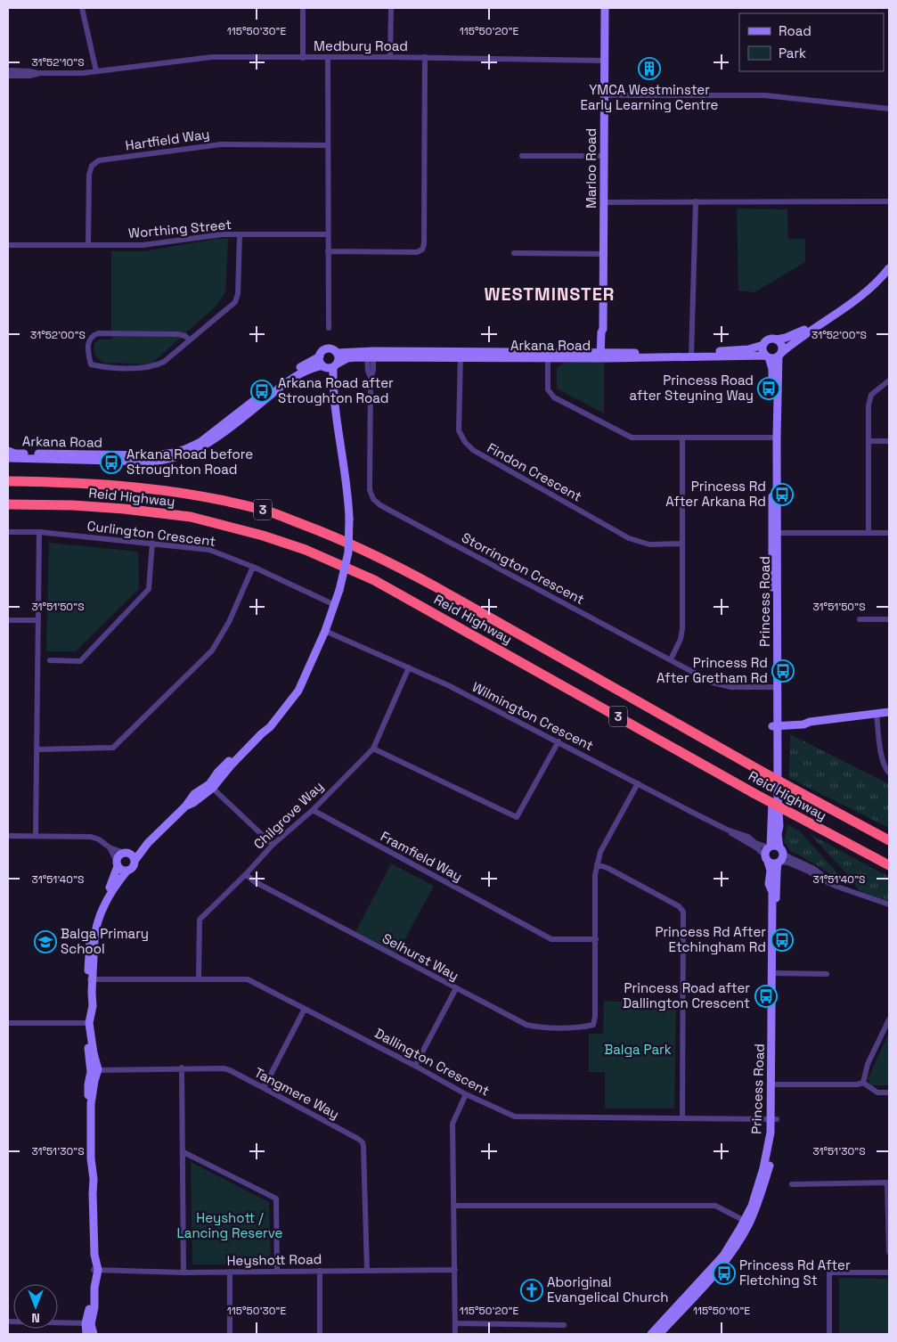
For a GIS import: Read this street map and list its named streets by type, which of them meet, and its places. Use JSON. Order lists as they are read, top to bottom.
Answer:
{
  "streets": {
    "highway": ["Reid Highway", "3"],
    "street": [
      "Medbury Road",
      "Hartfield Way",
      "Marloo Road",
      "Worthing Street",
      "Arkana Road",
      "Findon Crescent",
      "Curlington Crescent",
      "Storrington Crescent",
      "Princess Road",
      "Wilmington Crescent",
      "Chilgrove Way",
      "Framfield Way",
      "Selhurst Way",
      "Dallington Crescent",
      "Tangmere Way",
      "Heyshott Road"
    ]
  },
  "crossings": [
    ["Medbury Road", "Marloo Road"],
    ["Hartfield Way", "Worthing Street"],
    ["Marloo Road", "Arkana Road"],
    ["Arkana Road", "Findon Crescent"],
    ["Arkana Road", "Storrington Crescent"],
    ["Arkana Road", "Princess Road"],
    ["Storrington Crescent", "Princess Road"],
    ["Princess Road", "Wilmington Crescent"],
    ["Princess Road", "Dallington Crescent"],
    ["Wilmington Crescent", "Chilgrove Way"],
    ["Chilgrove Way", "Framfield Way"],
    ["Chilgrove Way", "Selhurst Way"],
    ["Chilgrove Way", "Dallington Crescent"],
    ["Framfield Way", "Selhurst Way"],
    ["Tangmere Way", "Heyshott Road"]
  ],
  "districts": ["WESTMINSTER"],
  "parks": ["Balga Park", "Heyshott / Lancing Reserve"],
  "places": {
    "building": ["YMCA Westminster Early Learning Centre"],
    "bus stop": [
      "Princess Road after Steyning Way",
      "Arkana Road after Stroughton Road",
      "Arkana Road before Stroughton Road",
      "Princess Rd After Arkana Rd",
      "Princess Rd After Gretham Rd",
      "Princess Rd After Etchingham Rd",
      "Princess Road after Dallington Crescent",
      "Princess Rd After Fletching St"
    ],
    "school or university": ["Balga Primary School"],
    "church": ["Aboriginal Evangelical Church"]
  },
  "legend": ["Road", "Park"],
  "north": "bottom",
  "coordinates": [
    "115°50'30\"E",
    "115°50'20\"E",
    "31°52'10\"S",
    "31°52'00\"S",
    "31°51'50\"S",
    "31°51'40\"S",
    "31°51'30\"S",
    "115°50'10\"E"
  ]
}
